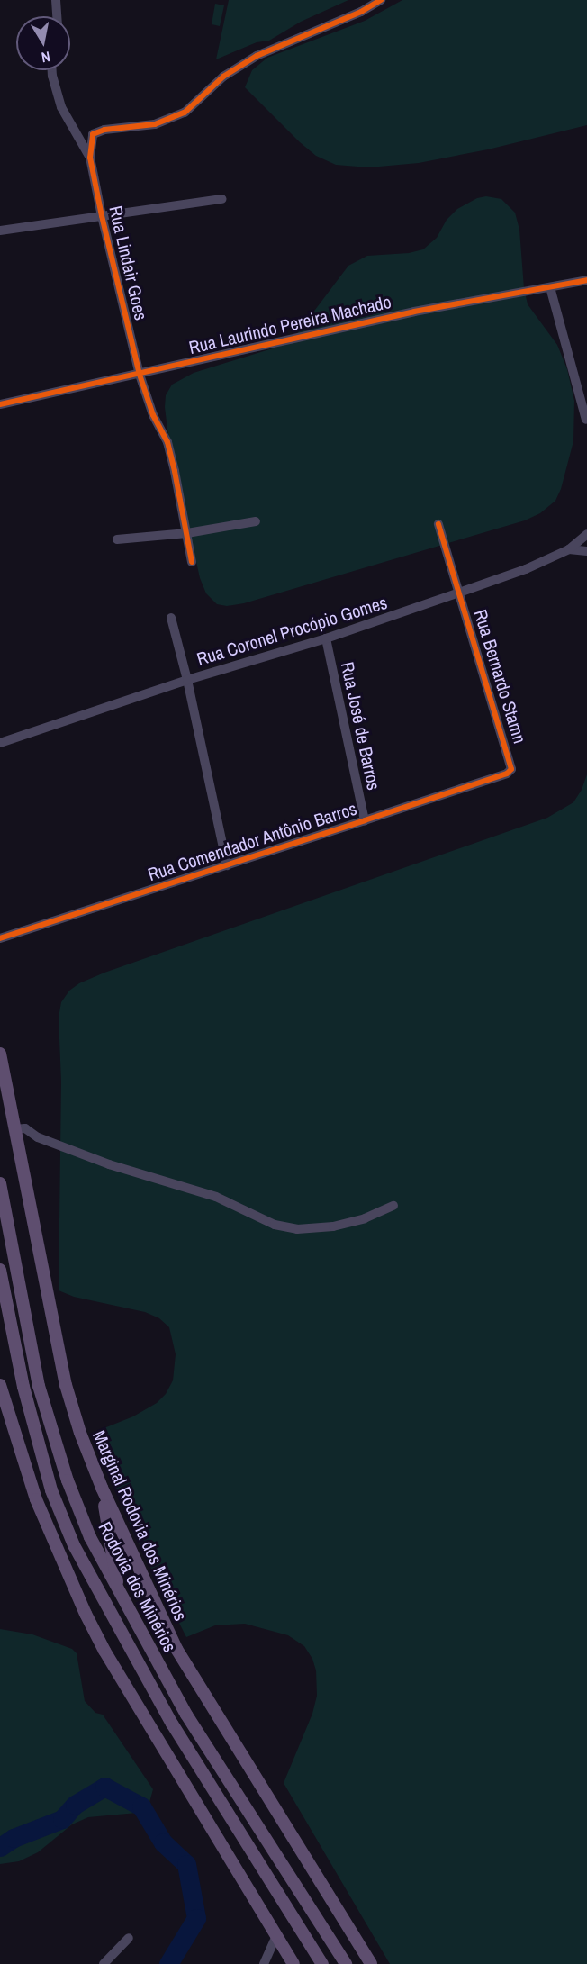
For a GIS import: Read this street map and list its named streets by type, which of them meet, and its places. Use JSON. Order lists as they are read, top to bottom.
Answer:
{
  "streets": {
    "main road": ["Marginal Rodovia dos Minérios", "Rodovia dos Minérios"],
    "street": [
      "Rua Lindair Goes",
      "Rua Laurindo Pereira Machado",
      "Rua Coronel Procópio Gomes",
      "Rua Bernardo Stamn",
      "Rua José de Barros",
      "Rua Comendador Antônio Barros"
    ]
  },
  "crossings": [
    ["Rua Lindair Goes", "Rua Laurindo Pereira Machado"],
    ["Rua Coronel Procópio Gomes", "Rua Bernardo Stamn"],
    ["Rua Coronel Procópio Gomes", "Rua José de Barros"],
    ["Rua Bernardo Stamn", "Rua Comendador Antônio Barros"],
    ["Rua José de Barros", "Rua Comendador Antônio Barros"]
  ],
  "north": "bottom"
}
